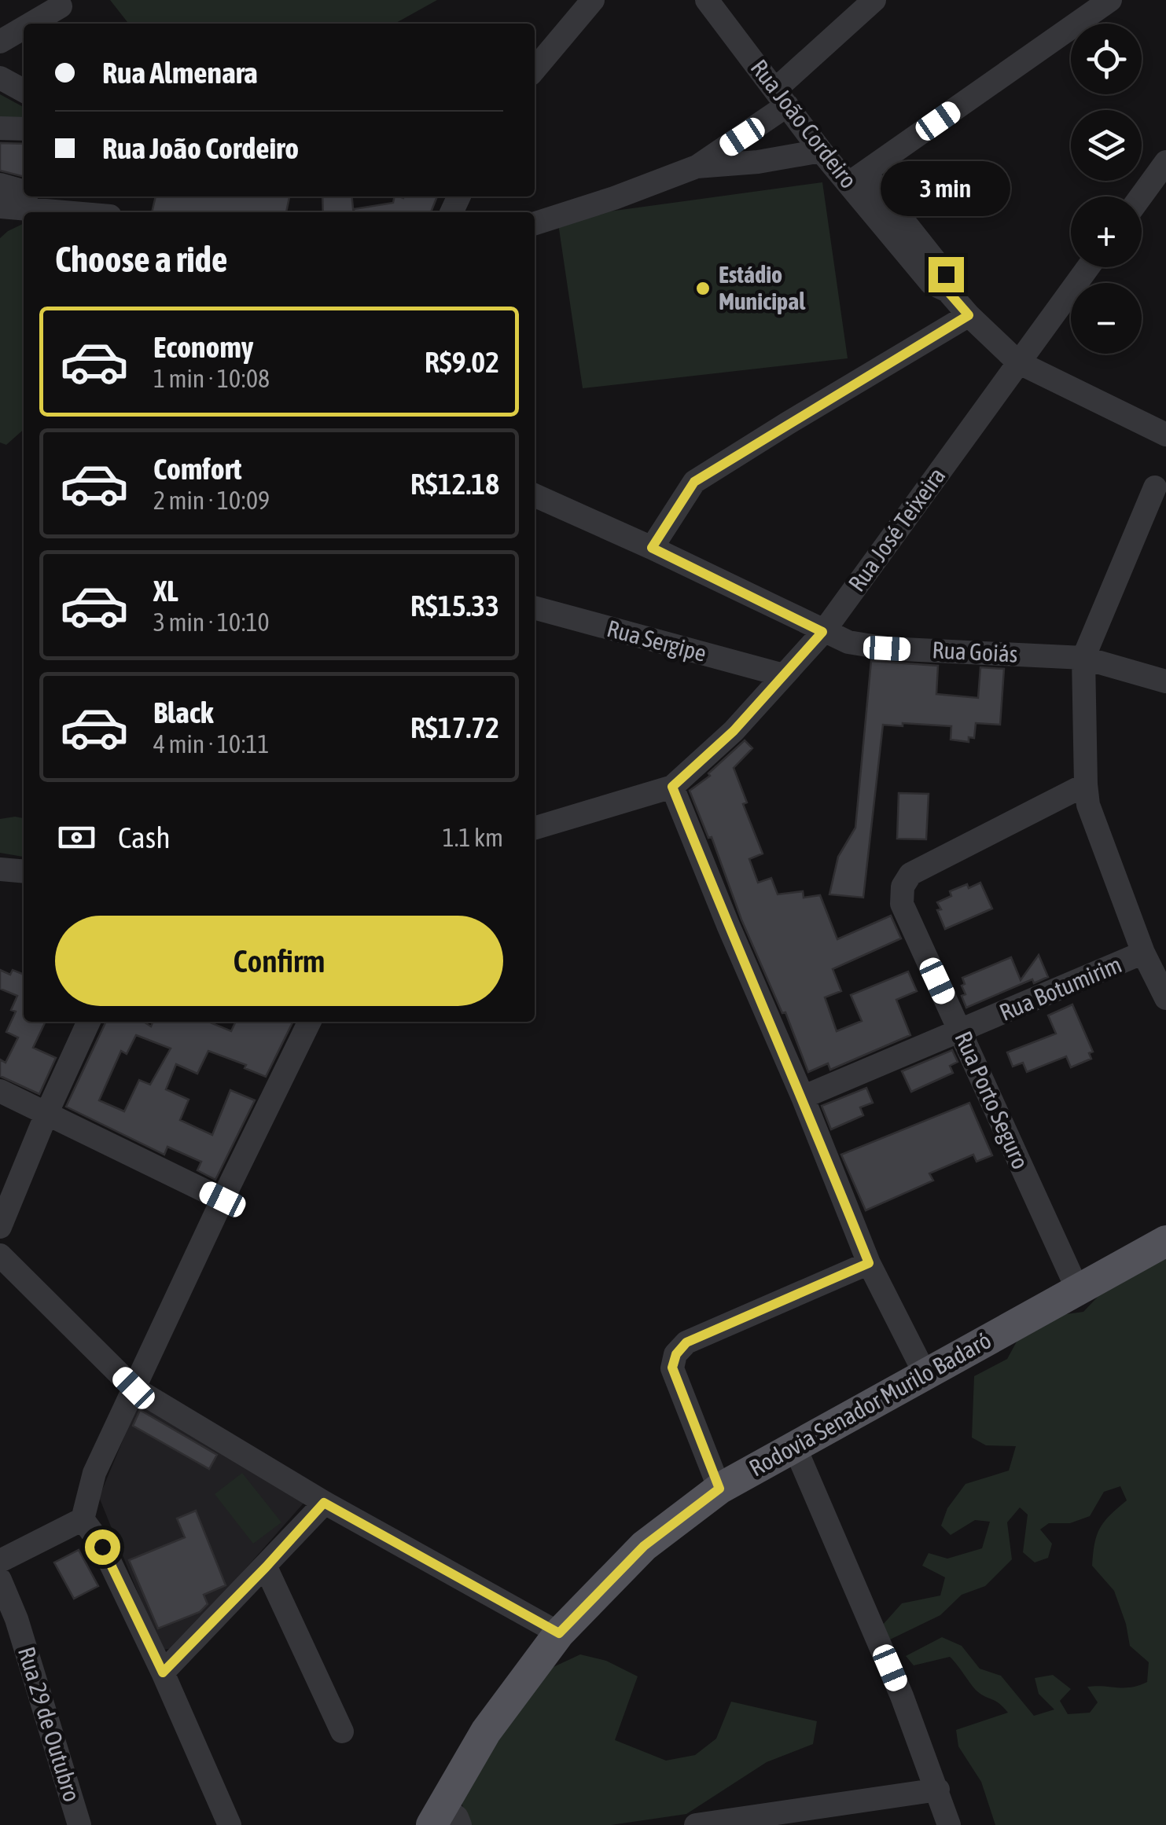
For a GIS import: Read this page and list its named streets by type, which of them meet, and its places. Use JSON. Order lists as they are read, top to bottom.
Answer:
{
  "streets": {
    "main road": ["Rodovia Senador Murilo Badaró"],
    "street": [
      "Rua João Cordeiro",
      "Rua José Teixeira",
      "Rua Sergipe",
      "Rua Goiás",
      "Rua Botumirim",
      "Rua Porto Seguro",
      "Rua 29 de Outubro"
    ]
  },
  "crossings": [
    ["Rua João Cordeiro", "Rua José Teixeira"],
    ["Rua José Teixeira", "Rua Sergipe"],
    ["Rua José Teixeira", "Rua Goiás"],
    ["Rua Botumirim", "Rua Porto Seguro"],
    ["Rua Porto Seguro", "Rodovia Senador Murilo Badaró"]
  ],
  "places": ["Estádio Municipal"],
  "page": {
    "map_buttons": ["+", "−"],
    "banner": ["Rua Almenara", "Rua João Cordeiro"],
    "bubble": "3 min",
    "heading": "Choose a ride",
    "list": [
      {
        "name": "Economy",
        "note": "1 min · 10:08",
        "value": "R$9.02"
      },
      {
        "name": "Comfort",
        "note": "2 min · 10:09",
        "value": "R$12.18"
      },
      {
        "name": "XL",
        "note": "3 min · 10:10",
        "value": "R$15.33"
      },
      {
        "name": "Black",
        "note": "4 min · 10:11",
        "value": "R$17.72"
      }
    ],
    "pay": ["Cash", "1.1 km"],
    "buttons": "Confirm"
  }
}
